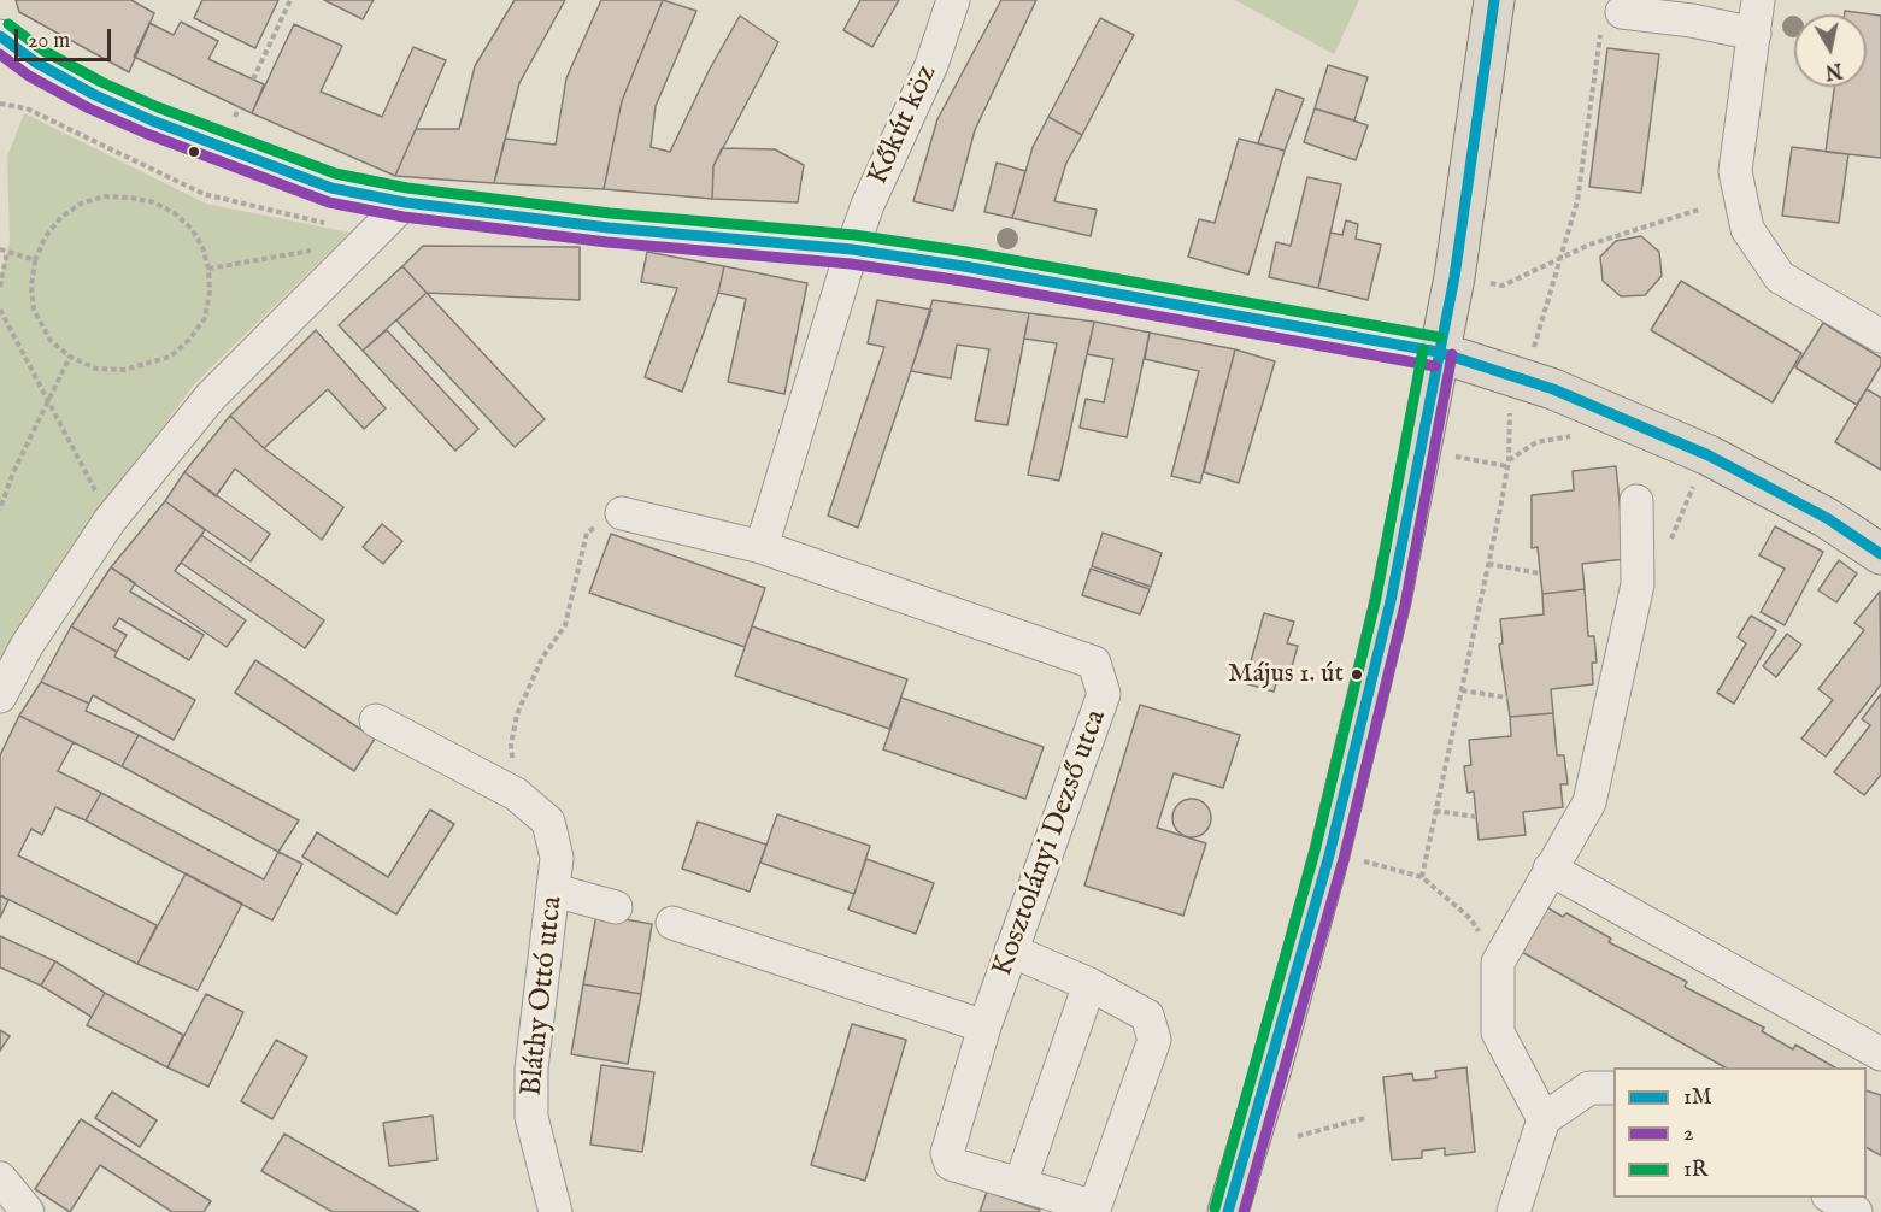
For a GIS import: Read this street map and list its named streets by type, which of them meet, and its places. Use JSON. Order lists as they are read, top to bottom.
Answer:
{
  "streets": {
    "street": ["Kőkút köz", "Kosztolányi Dezső utca", "Bláthy Ottó utca"]
  },
  "places": ["Május 1. út"],
  "lines": ["transit line 1M", "transit line 1R", "transit line 2"],
  "legend": ["1M", "2", "1R"],
  "scale_bar": "20 m",
  "north": "bottom"
}
